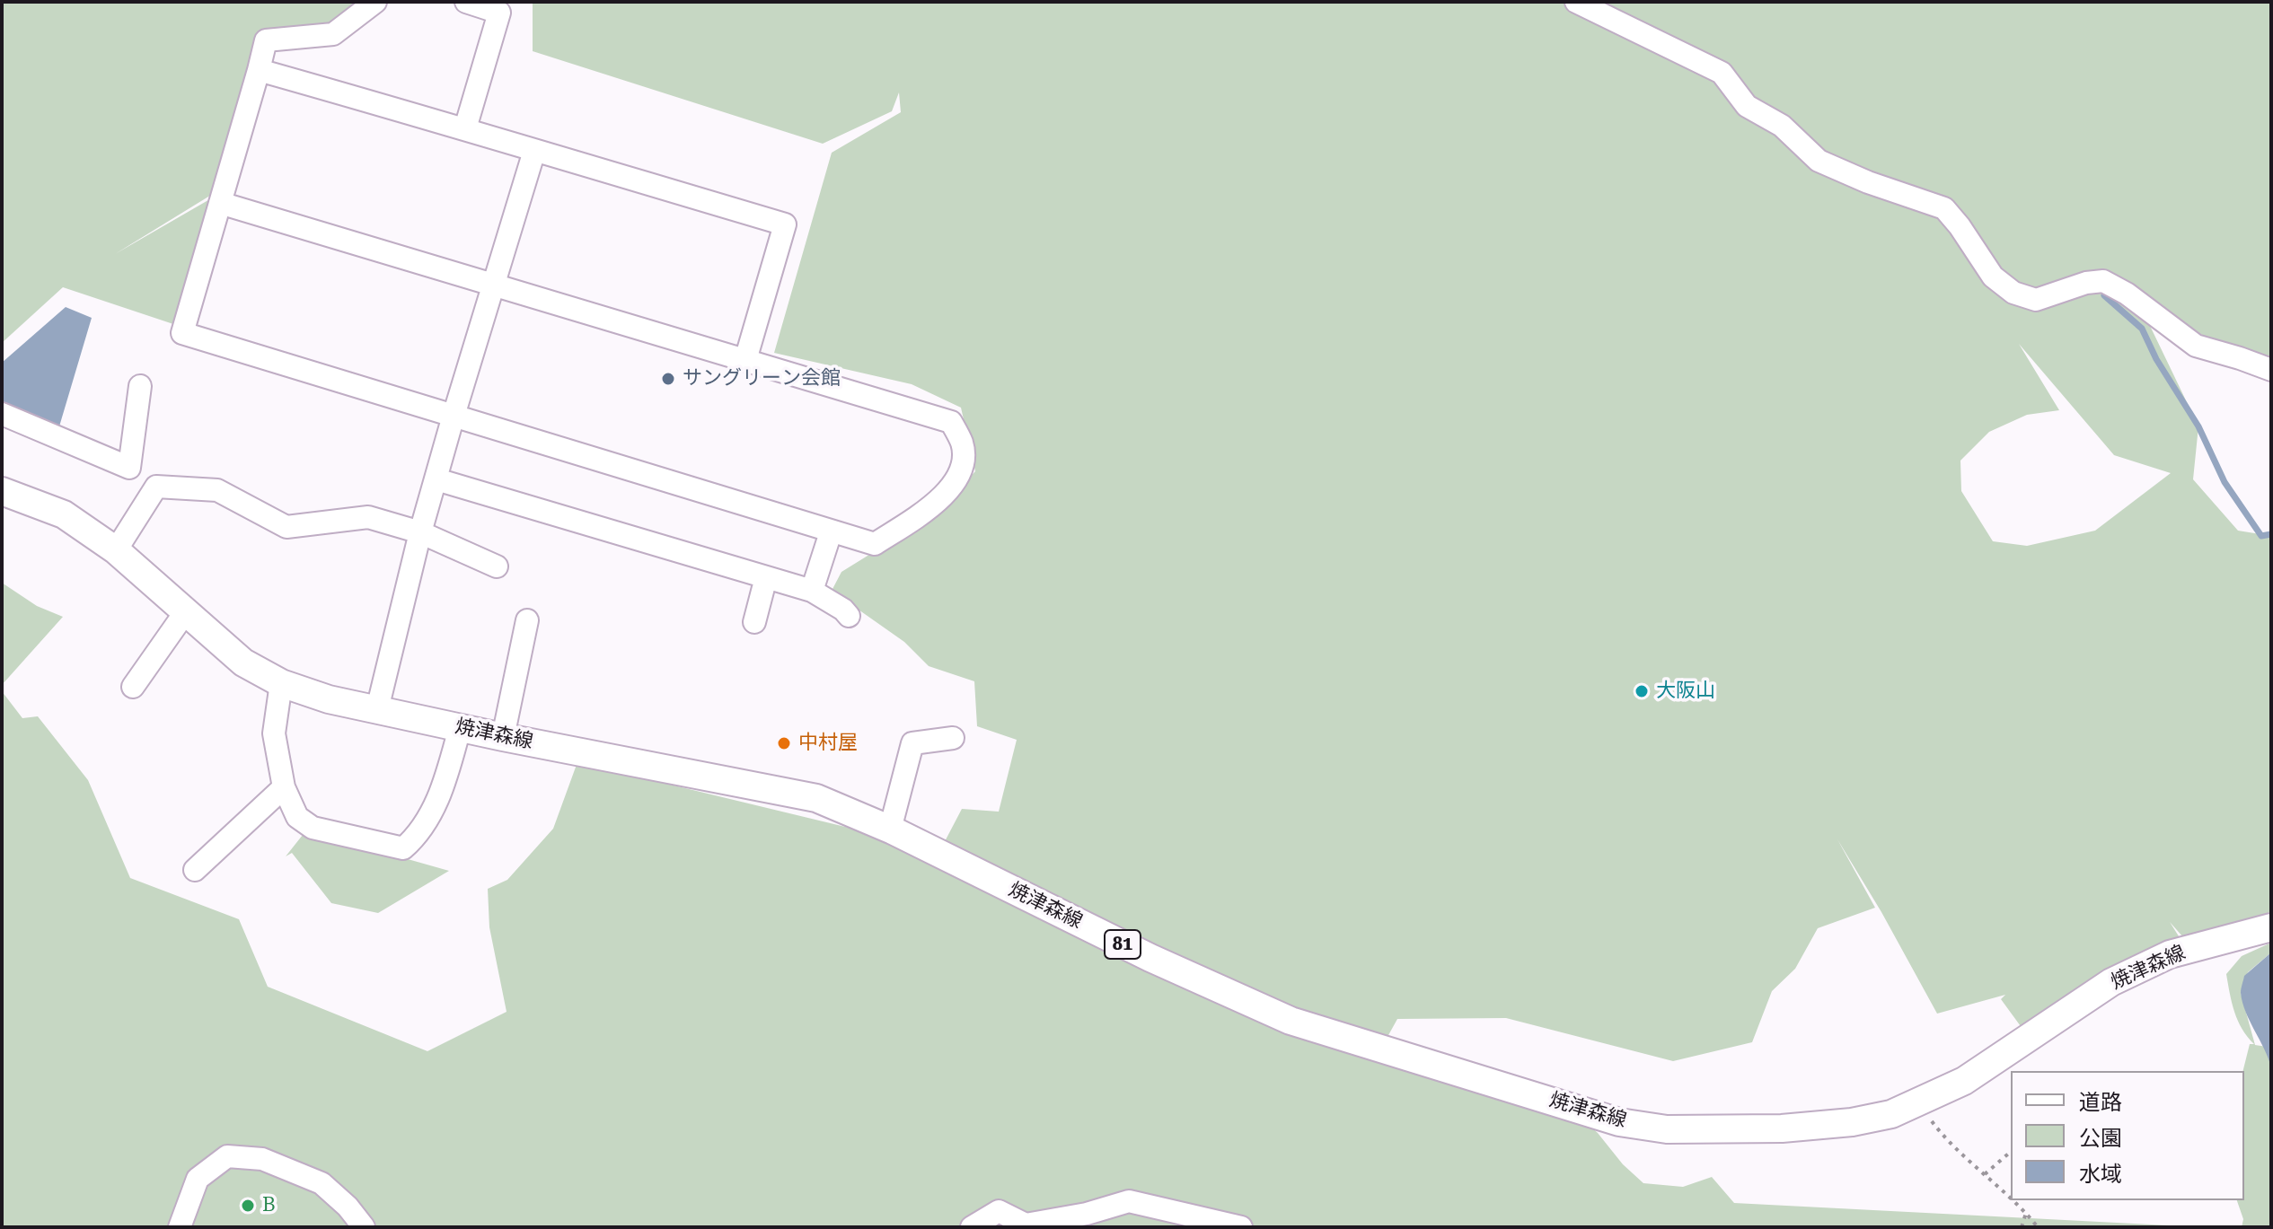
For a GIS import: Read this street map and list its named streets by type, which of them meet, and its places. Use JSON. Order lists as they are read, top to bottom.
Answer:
{
  "streets": {
    "main road": ["焼津森線", "81"]
  },
  "places": [
    "サングリーン会館",
    "大阪山",
    "中村屋",
    "B"
  ],
  "legend": ["道路", "公園", "水域"]
}
